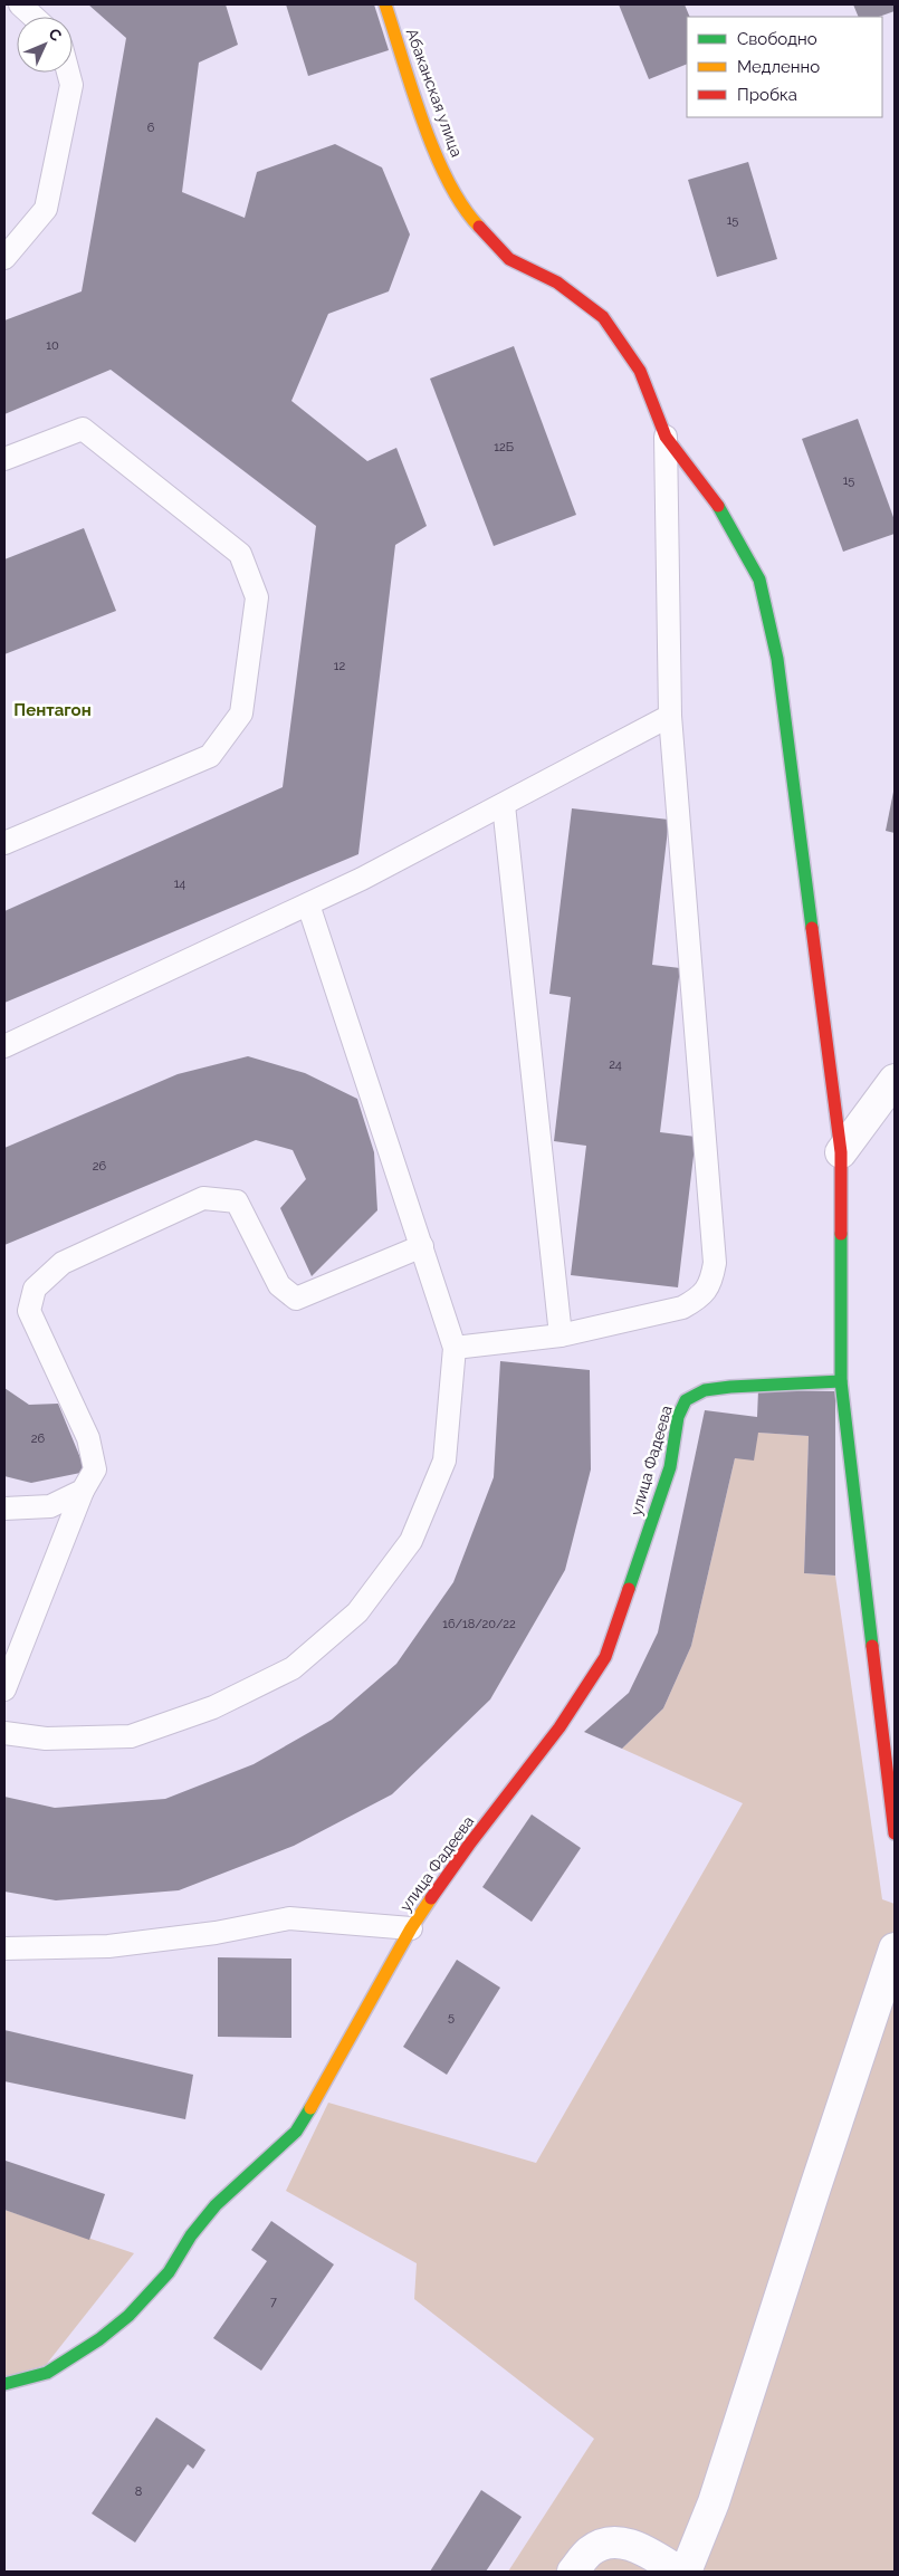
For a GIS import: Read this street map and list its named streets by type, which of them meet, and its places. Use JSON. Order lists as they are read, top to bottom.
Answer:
{
  "streets": {
    "street": ["Абаканская улица", "улица Фадеева"]
  },
  "crossings": [
    ["Абаканская улица", "улица Фадеева"]
  ],
  "districts": ["Пентагон"],
  "house_numbers": [
    "6",
    "15",
    "10",
    "12Б",
    "15",
    "12",
    "14",
    "24",
    "26",
    "26",
    "16/18/20/22",
    "5",
    "7",
    "8"
  ],
  "legend": ["Свободно", "Медленно", "Пробка"],
  "north": "top right"
}
